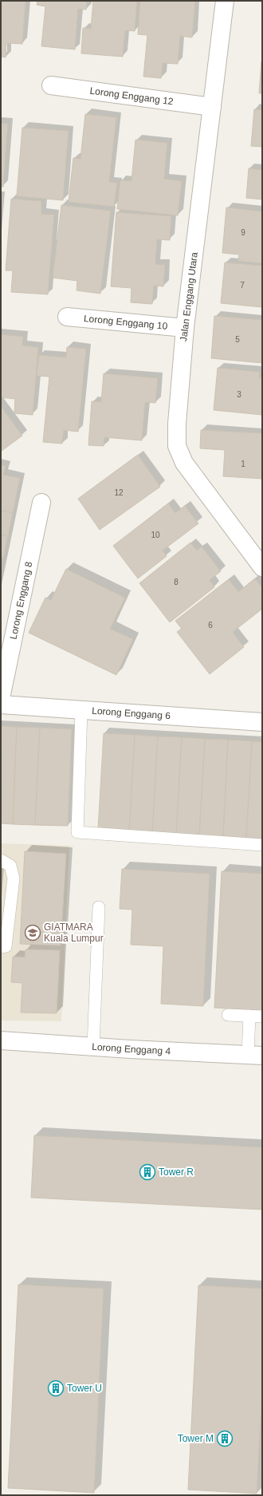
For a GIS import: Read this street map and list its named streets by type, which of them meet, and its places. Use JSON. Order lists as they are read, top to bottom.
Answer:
{
  "streets": {
    "street": [
      "Lorong Enggang 12",
      "Jalan Enggang Utara",
      "Lorong Enggang 10",
      "Lorong Enggang 8",
      "Lorong Enggang 6",
      "Lorong Enggang 4"
    ]
  },
  "crossings": [
    ["Lorong Enggang 12", "Jalan Enggang Utara"],
    ["Jalan Enggang Utara", "Lorong Enggang 10"]
  ],
  "places": {
    "school or university": ["GIATMARA Kuala Lumpur"],
    "building": ["Tower R", "Tower U", "Tower M"]
  },
  "house_numbers": [
    "9",
    "7",
    "5",
    "3",
    "1",
    "12",
    "10",
    "8",
    "6"
  ]
}
